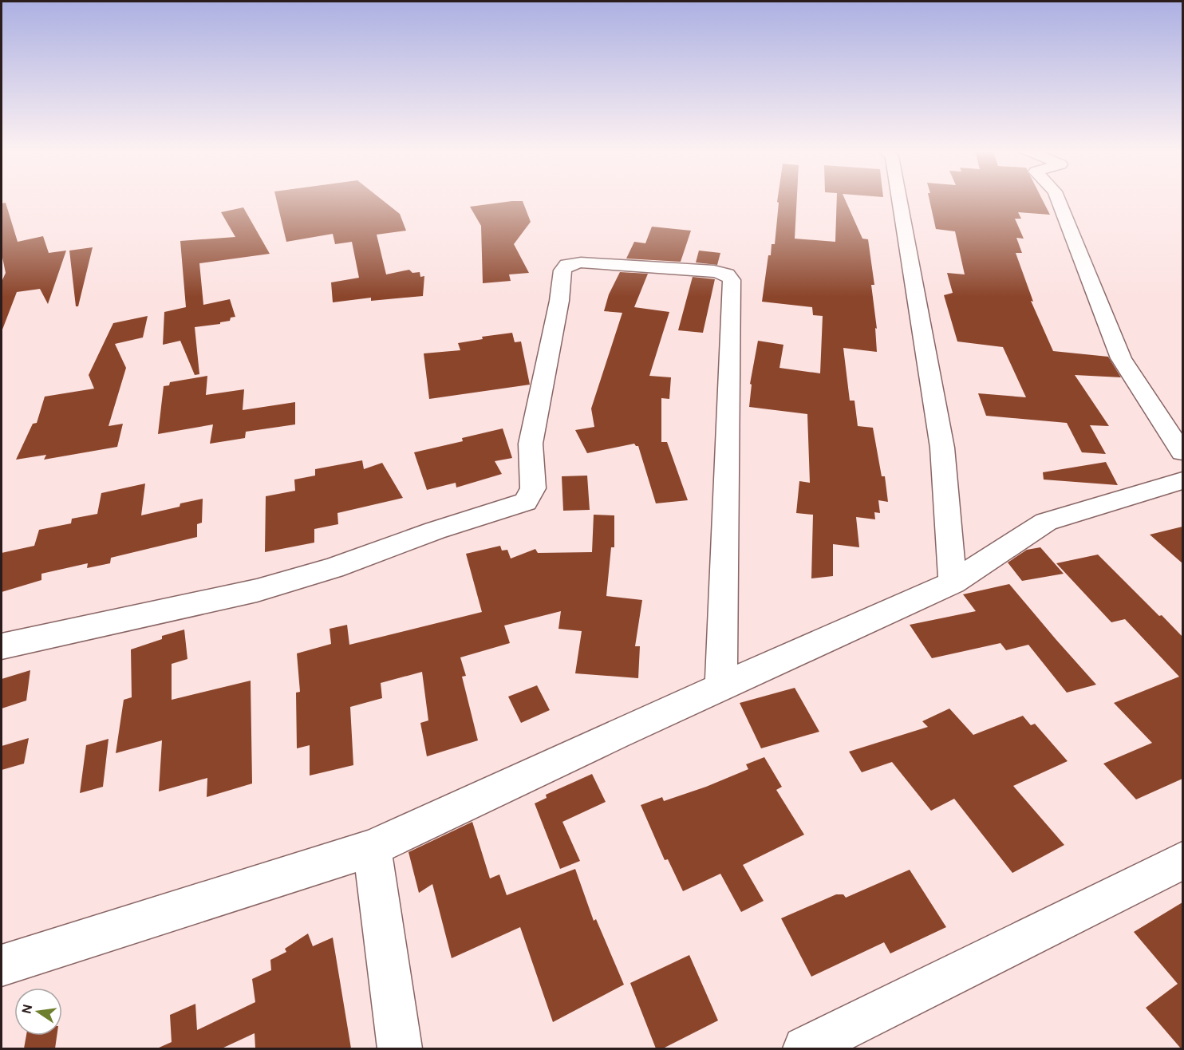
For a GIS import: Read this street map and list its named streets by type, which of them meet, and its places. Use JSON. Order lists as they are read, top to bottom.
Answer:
{
  "north": "left"
}
